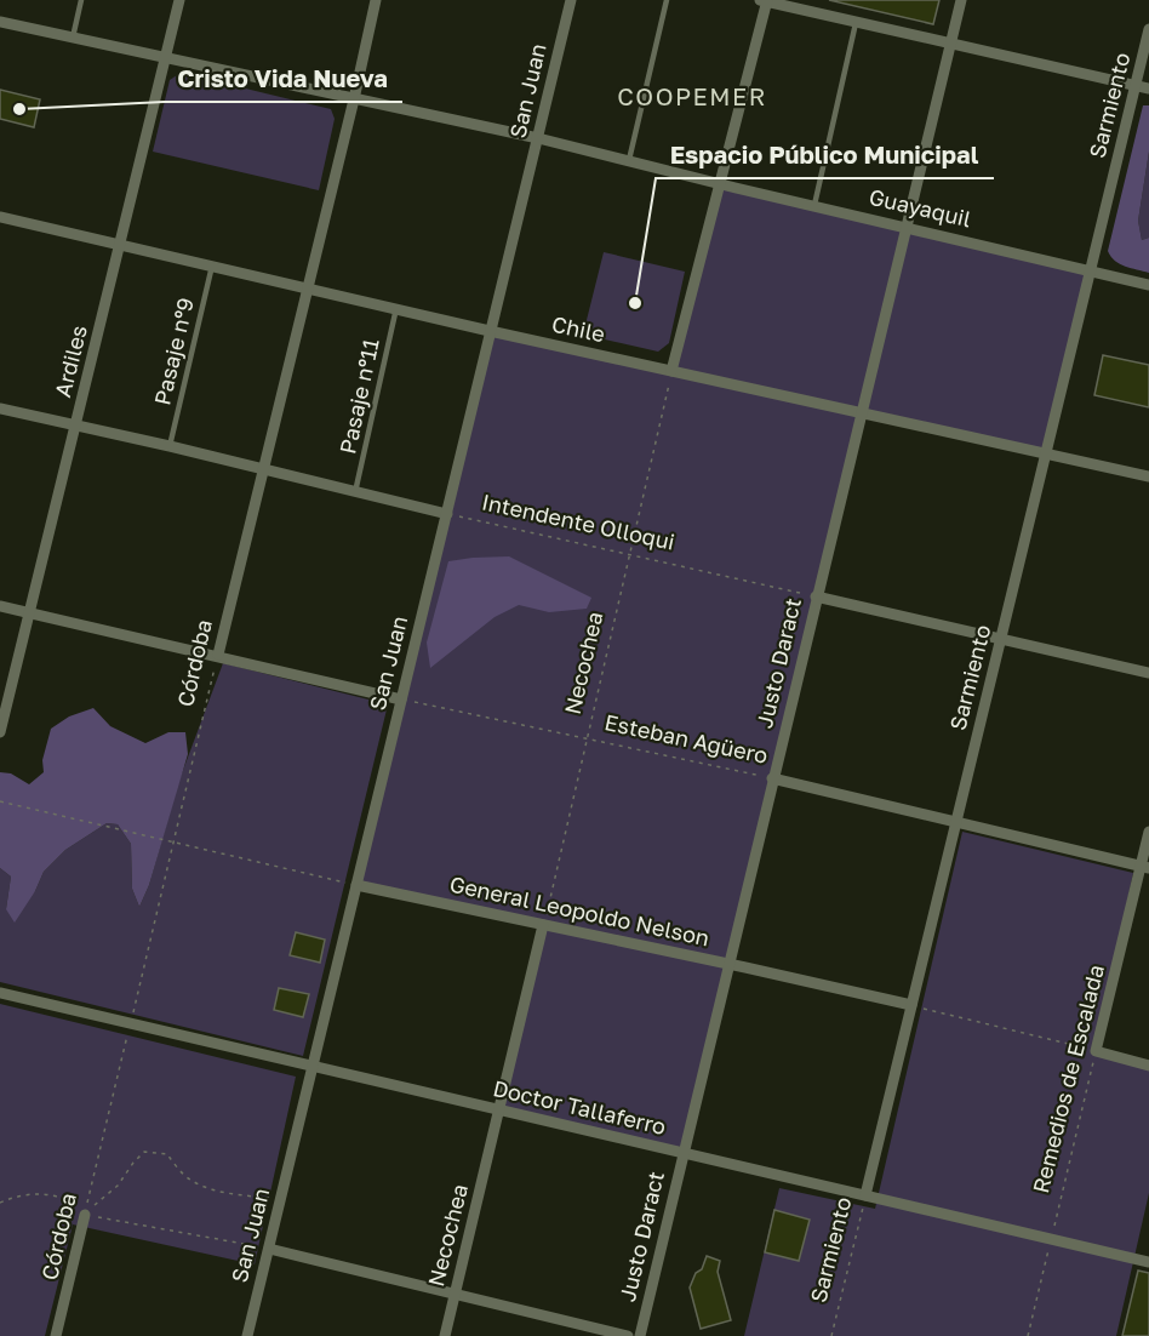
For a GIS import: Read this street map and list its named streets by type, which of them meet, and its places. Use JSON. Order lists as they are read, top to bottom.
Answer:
{
  "streets": {
    "street": [
      "San Juan",
      "Sarmiento",
      "Guayaquil",
      "Chile",
      "Ardiles",
      "Intendente Olloqui",
      "Córdoba",
      "Necochea",
      "Justo Daract",
      "Esteban Agüero",
      "General Leopoldo Nelson",
      "Remedios de Escalada",
      "Doctor Tallaferro"
    ],
    "lane": ["Pasaje nº9", "Pasaje nº11"]
  },
  "crossings": [
    ["San Juan", "Guayaquil"],
    ["San Juan", "Chile"],
    ["San Juan", "Intendente Olloqui"],
    ["San Juan", "Esteban Agüero"],
    ["San Juan", "General Leopoldo Nelson"],
    ["San Juan", "Doctor Tallaferro"],
    ["Sarmiento", "Guayaquil"],
    ["Sarmiento", "Chile"],
    ["Sarmiento", "Esteban Agüero"],
    ["Sarmiento", "General Leopoldo Nelson"],
    ["Sarmiento", "Doctor Tallaferro"],
    ["Guayaquil", "Ardiles"],
    ["Guayaquil", "Córdoba"],
    ["Guayaquil", "Justo Daract"],
    ["Chile", "Pasaje nº9"],
    ["Chile", "Ardiles"],
    ["Chile", "Pasaje nº11"],
    ["Chile", "Córdoba"],
    ["Chile", "Necochea"],
    ["Chile", "Justo Daract"],
    ["Pasaje nº9", "Intendente Olloqui"],
    ["Ardiles", "Intendente Olloqui"],
    ["Pasaje nº11", "Intendente Olloqui"],
    ["Intendente Olloqui", "Córdoba"],
    ["Intendente Olloqui", "Necochea"],
    ["Intendente Olloqui", "Justo Daract"],
    ["Córdoba", "Doctor Tallaferro"],
    ["Necochea", "Esteban Agüero"],
    ["Necochea", "General Leopoldo Nelson"],
    ["Necochea", "Doctor Tallaferro"],
    ["Justo Daract", "Esteban Agüero"],
    ["Justo Daract", "General Leopoldo Nelson"],
    ["Justo Daract", "Doctor Tallaferro"],
    ["Esteban Agüero", "Remedios de Escalada"],
    ["Remedios de Escalada", "Doctor Tallaferro"]
  ],
  "districts": ["COOPEMER"],
  "places": ["Cristo Vida Nueva", "Espacio Público Municipal"]
}
